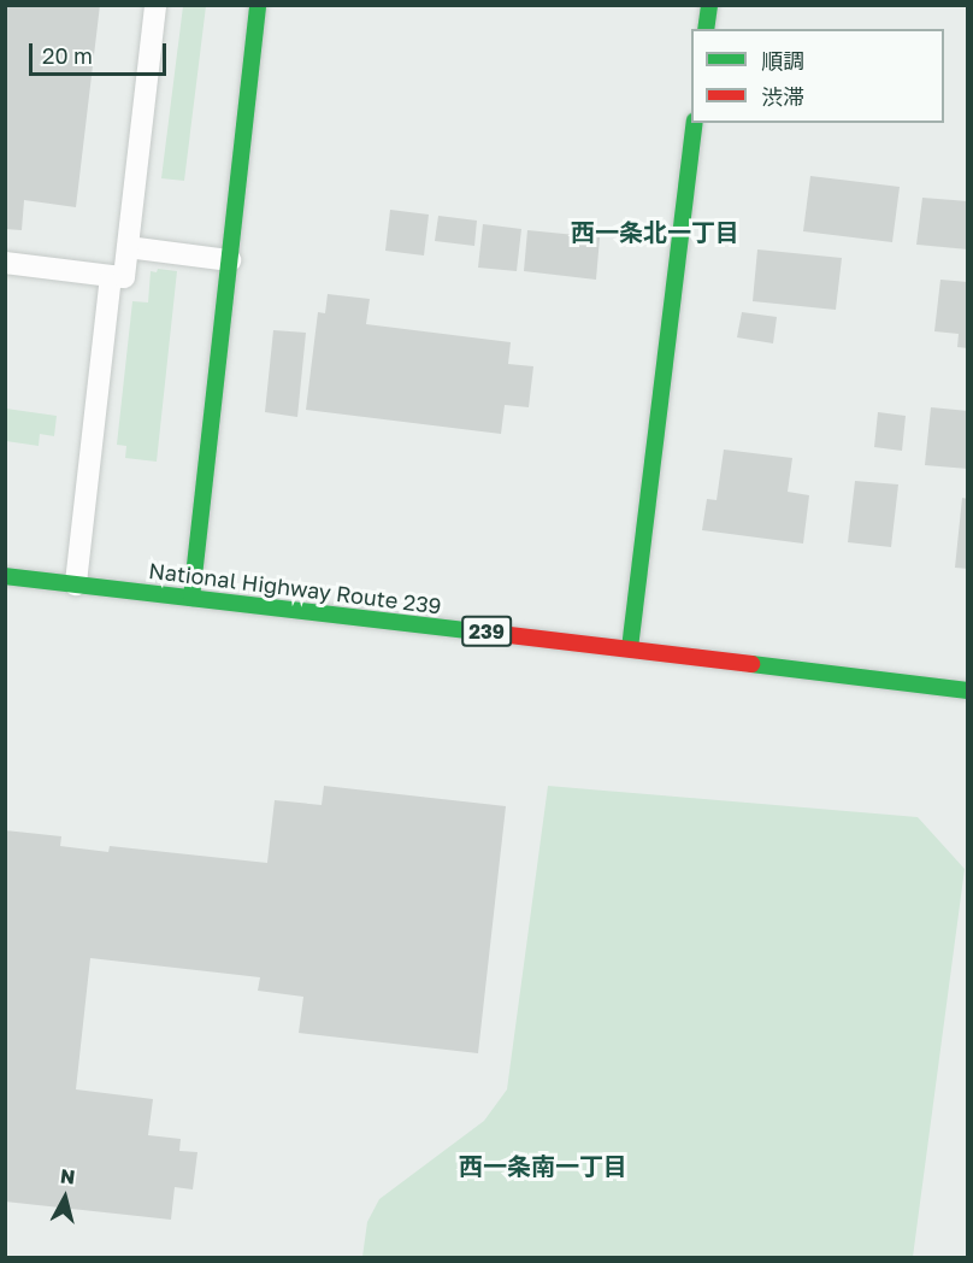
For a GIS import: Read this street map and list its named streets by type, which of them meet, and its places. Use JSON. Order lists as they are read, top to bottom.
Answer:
{
  "streets": {
    "main road": ["National Highway Route 239", "239"]
  },
  "districts": ["西一条北一丁目", "西一条南一丁目"],
  "legend": ["順調", "渋滞"],
  "scale_bar": "20 m",
  "north": "top"
}
